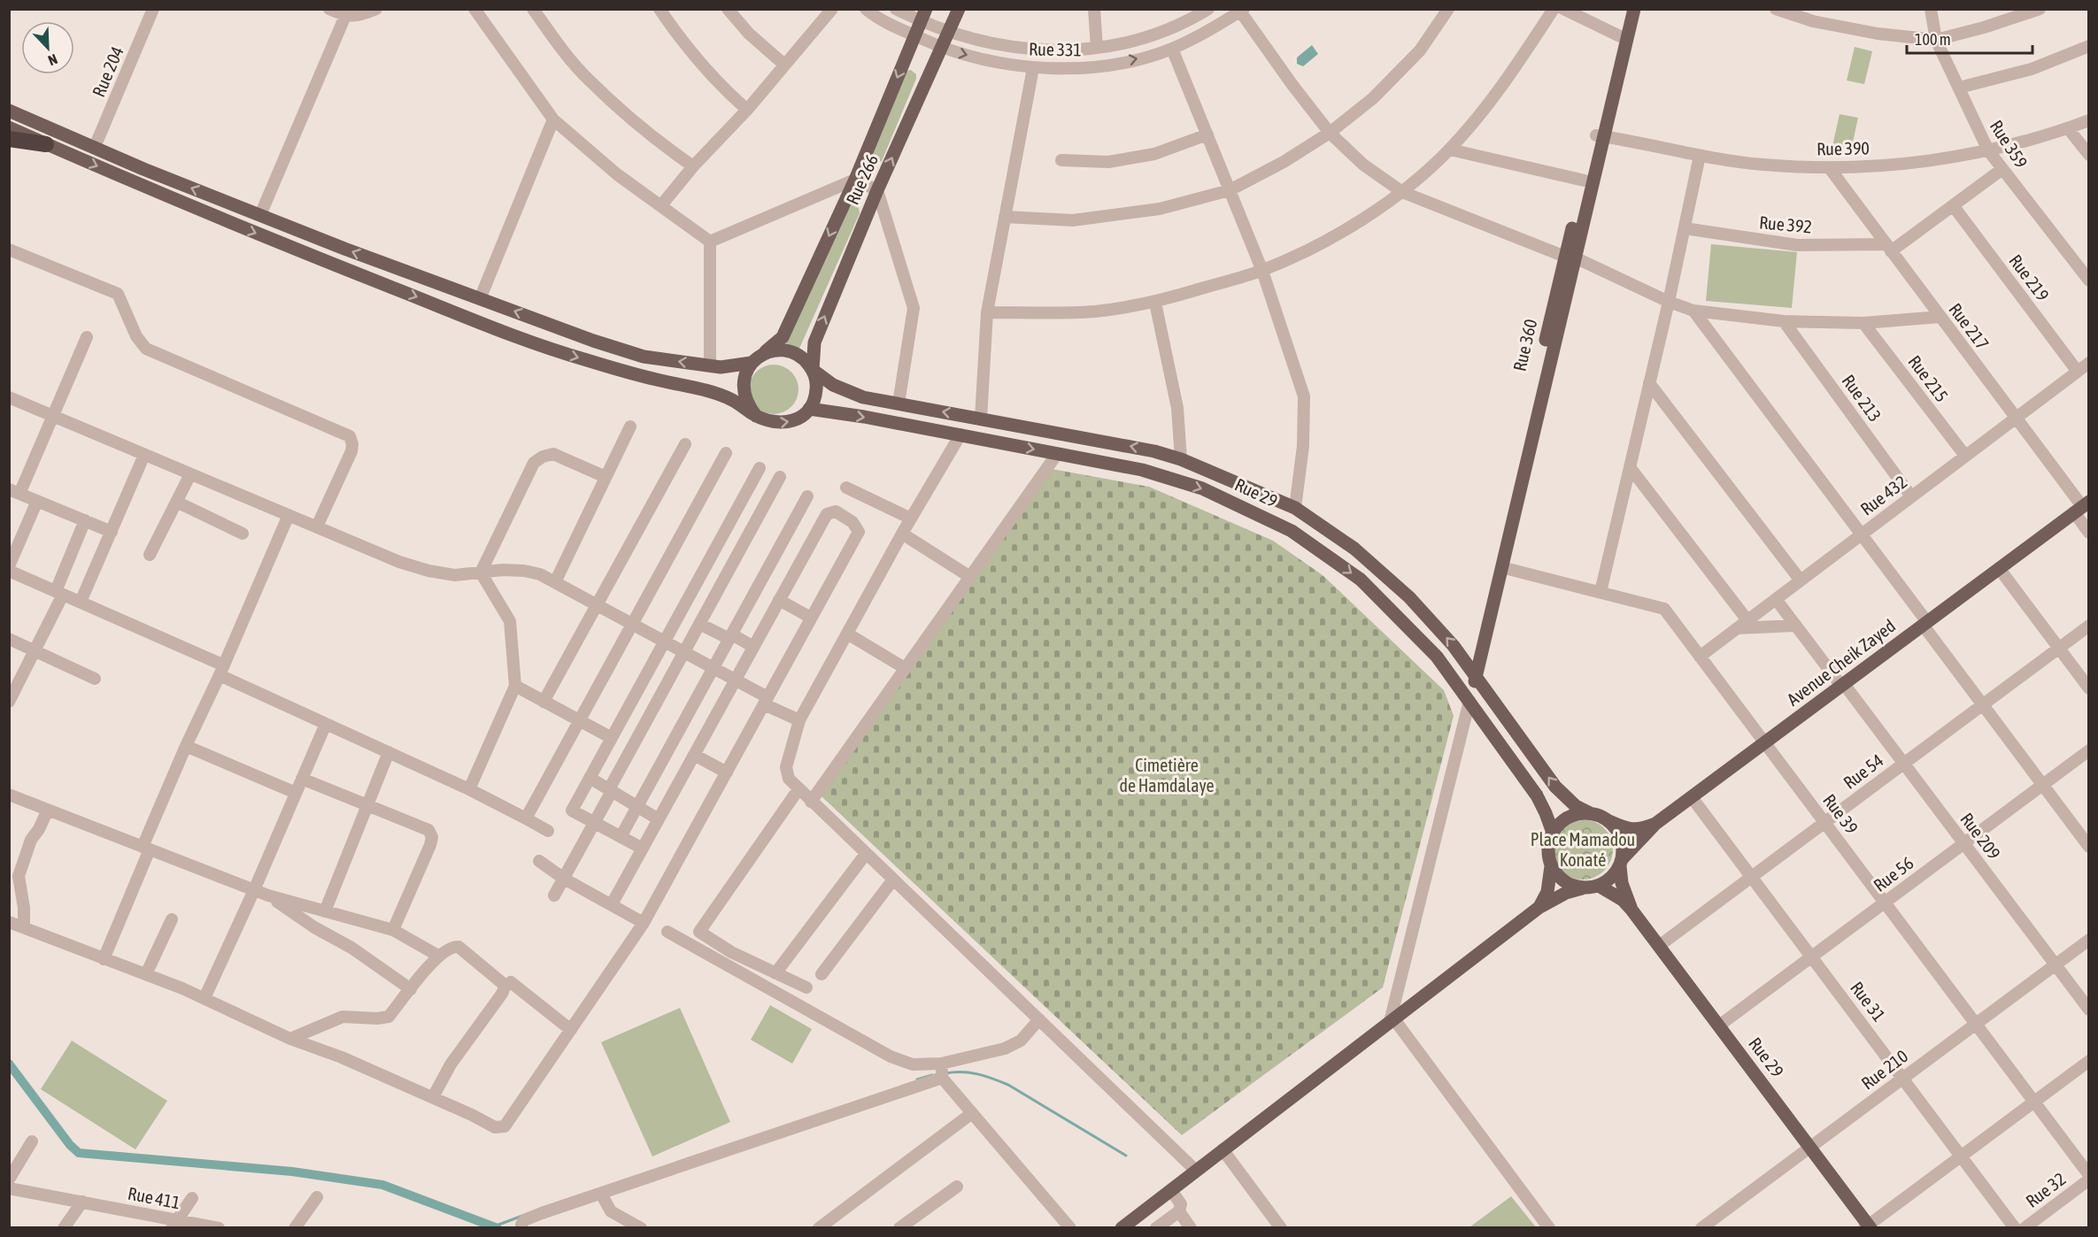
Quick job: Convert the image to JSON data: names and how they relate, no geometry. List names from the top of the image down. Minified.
{"streets":{"main road":["Rue 266","Rue 360","Rue 29","Avenue Cheik Zayed"],"street":["Rue 331","Rue 204","Rue 359","Rue 390","Rue 392","Rue 219","Rue 217","Rue 215","Rue 213","Rue 432","Rue 54","Rue 39","Rue 209","Rue 56","Rue 31","Rue 210","Rue 32","Rue 411"]},"crossings":[["Rue 331","Rue 266"],["Rue 359","Rue 390"],["Rue 390","Rue 217"],["Rue 390","Rue 360"],["Rue 266","Rue 29"],["Rue 392","Rue 217"],["Rue 219","Rue 432"],["Rue 217","Rue 432"],["Rue 217","Avenue Cheik Zayed"],["Rue 360","Rue 29"],["Rue 215","Rue 432"],["Rue 213","Rue 432"],["Rue 29","Avenue Cheik Zayed"],["Rue 29","Rue 54"],["Rue 29","Rue 56"],["Rue 29","Rue 210"],["Rue 432","Rue 39"],["Rue 432","Rue 209"],["Avenue Cheik Zayed","Rue 39"],["Avenue Cheik Zayed","Rue 209"],["Avenue Cheik Zayed","Rue 31"],["Rue 54","Rue 39"],["Rue 54","Rue 209"],["Rue 54","Rue 31"],["Rue 39","Rue 56"],["Rue 39","Rue 210"],["Rue 209","Rue 56"],["Rue 209","Rue 210"],["Rue 56","Rue 31"],["Rue 31","Rue 210"]],"parks":["Cimetière de Hamdalaye","Place Mamadou Konaté"],"scale_bar":"100 m","north":"bottom right"}
